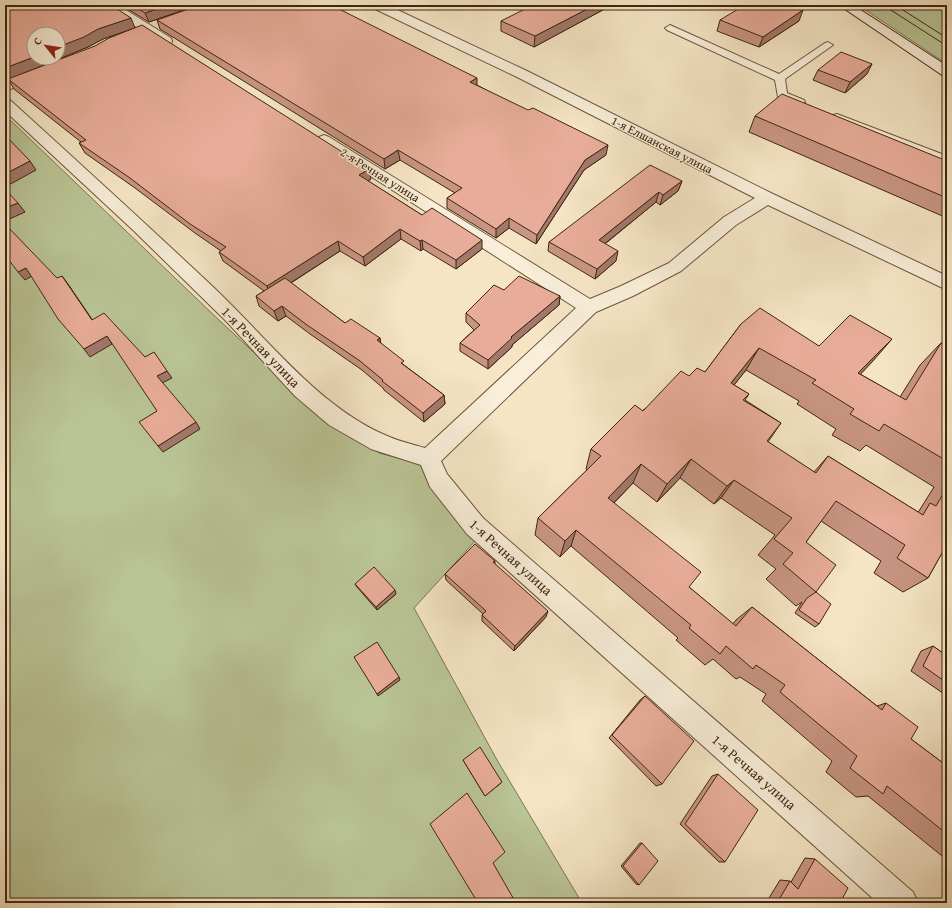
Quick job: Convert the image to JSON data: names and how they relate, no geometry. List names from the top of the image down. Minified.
{"streets":{"street":["1-я Елшанская улица","2-я Речная улица","1-я Речная улица"]},"north":"top left"}
